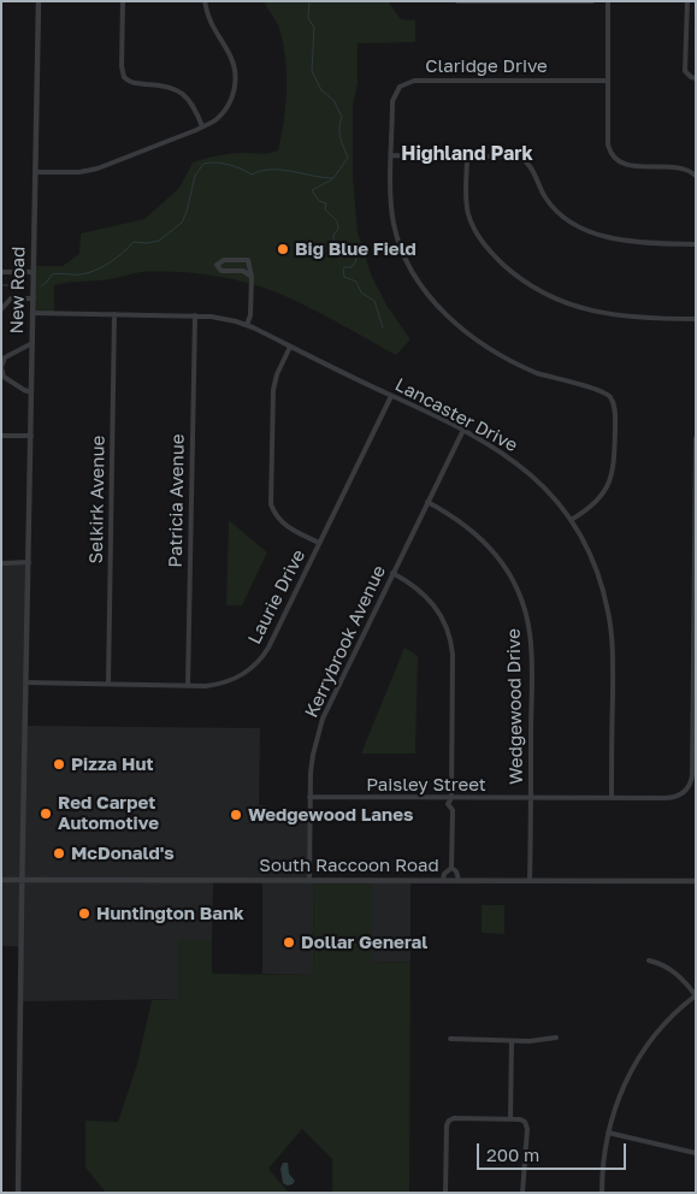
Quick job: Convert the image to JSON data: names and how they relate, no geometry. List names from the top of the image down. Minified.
{"streets":{"street":["Claridge Drive","New Road","Lancaster Drive","Selkirk Avenue","Patricia Avenue","Laurie Drive","Kerrybrook Avenue","Wedgewood Drive","Paisley Street","South Raccoon Road"]},"crossings":[["Claridge Drive","Lancaster Drive"],["New Road","Lancaster Drive"],["New Road","Laurie Drive"],["New Road","South Raccoon Road"],["Lancaster Drive","Selkirk Avenue"],["Lancaster Drive","Patricia Avenue"],["Lancaster Drive","Laurie Drive"],["Lancaster Drive","Kerrybrook Avenue"],["Lancaster Drive","Paisley Street"],["Selkirk Avenue","Laurie Drive"],["Patricia Avenue","Laurie Drive"],["Kerrybrook Avenue","Wedgewood Drive"],["Kerrybrook Avenue","Paisley Street"],["Kerrybrook Avenue","South Raccoon Road"],["Wedgewood Drive","Paisley Street"],["Wedgewood Drive","South Raccoon Road"]],"districts":["Highland Park"],"places":["Big Blue Field","Pizza Hut","Red Carpet Automotive","Wedgewood Lanes","McDonald's","Huntington Bank","Dollar General"],"scale_bar":"200 m"}
